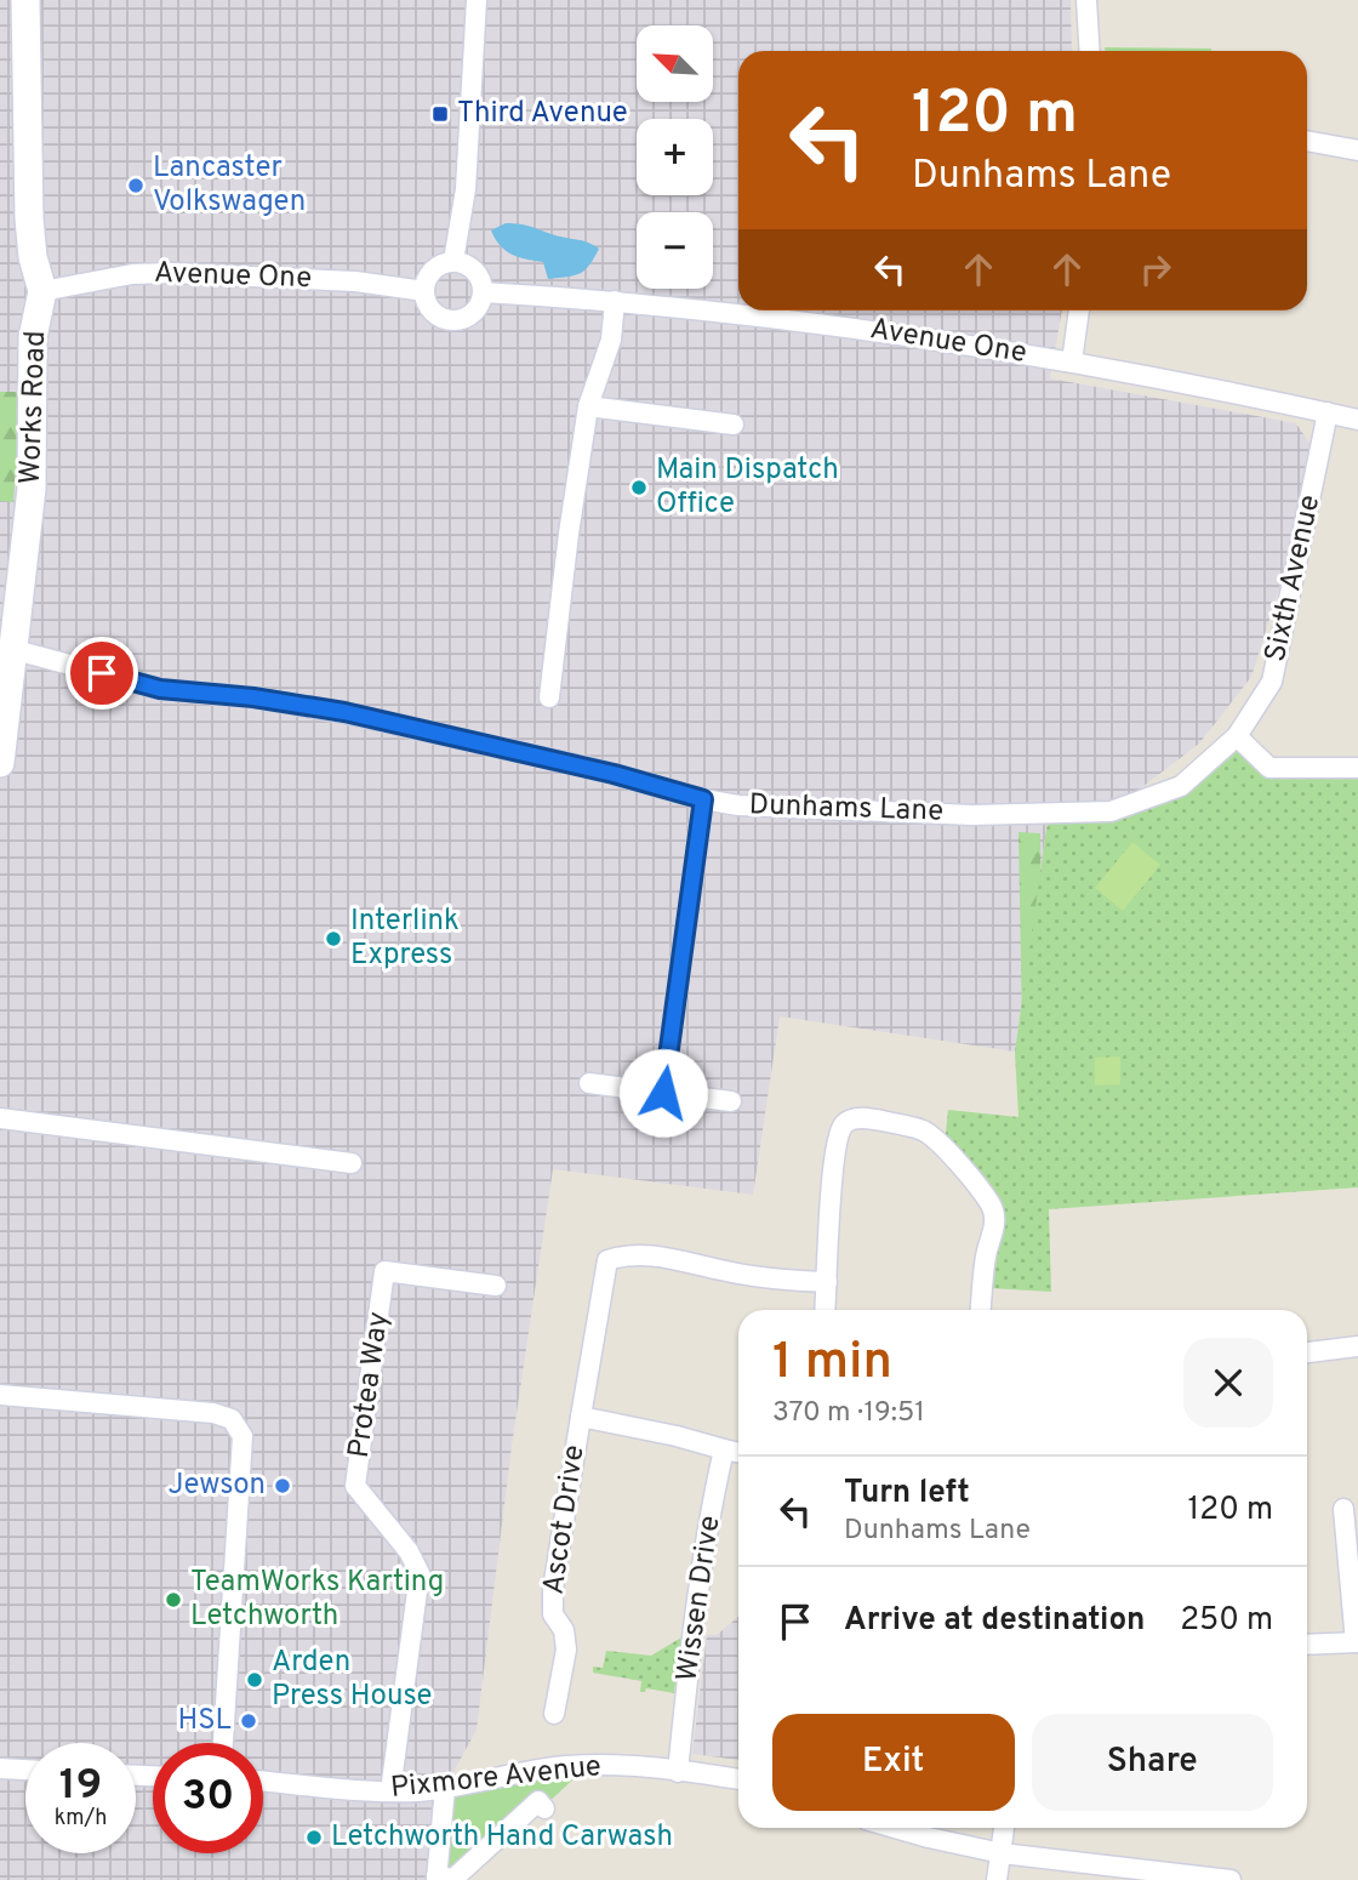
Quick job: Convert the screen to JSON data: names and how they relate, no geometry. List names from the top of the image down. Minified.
{"streets":{"street":["Avenue One","Works Road","Sixth Avenue","Dunhams Lane","Protea Way","Ascot Drive","Wissen Drive","Pixmore Avenue"]},"crossings":[["Avenue One","Works Road"],["Avenue One","Sixth Avenue"],["Works Road","Dunhams Lane"],["Sixth Avenue","Dunhams Lane"],["Protea Way","Pixmore Avenue"],["Ascot Drive","Wissen Drive"],["Wissen Drive","Pixmore Avenue"]],"places":{"transit":["Third Avenue"],"other":["Lancaster Volkswagen","Main Dispatch Office","Interlink Express","Jewson","TeamWorks Karting Letchworth","Arden Press House","HSL","Letchworth Hand Carwash"]},"north":"top left","page":{"map_buttons":["+","−"],"turn":["120 m","Dunhams Lane"],"heading":["1 min","370 m · 19:51"],"list":[{"name":"Turn left","note":"Dunhams Lane","value":"120 m"},{"name":"Arrive at destination","value":"250 m"}],"buttons":["Exit","Share"],"speed":"19 km/h","limit":"30"}}
